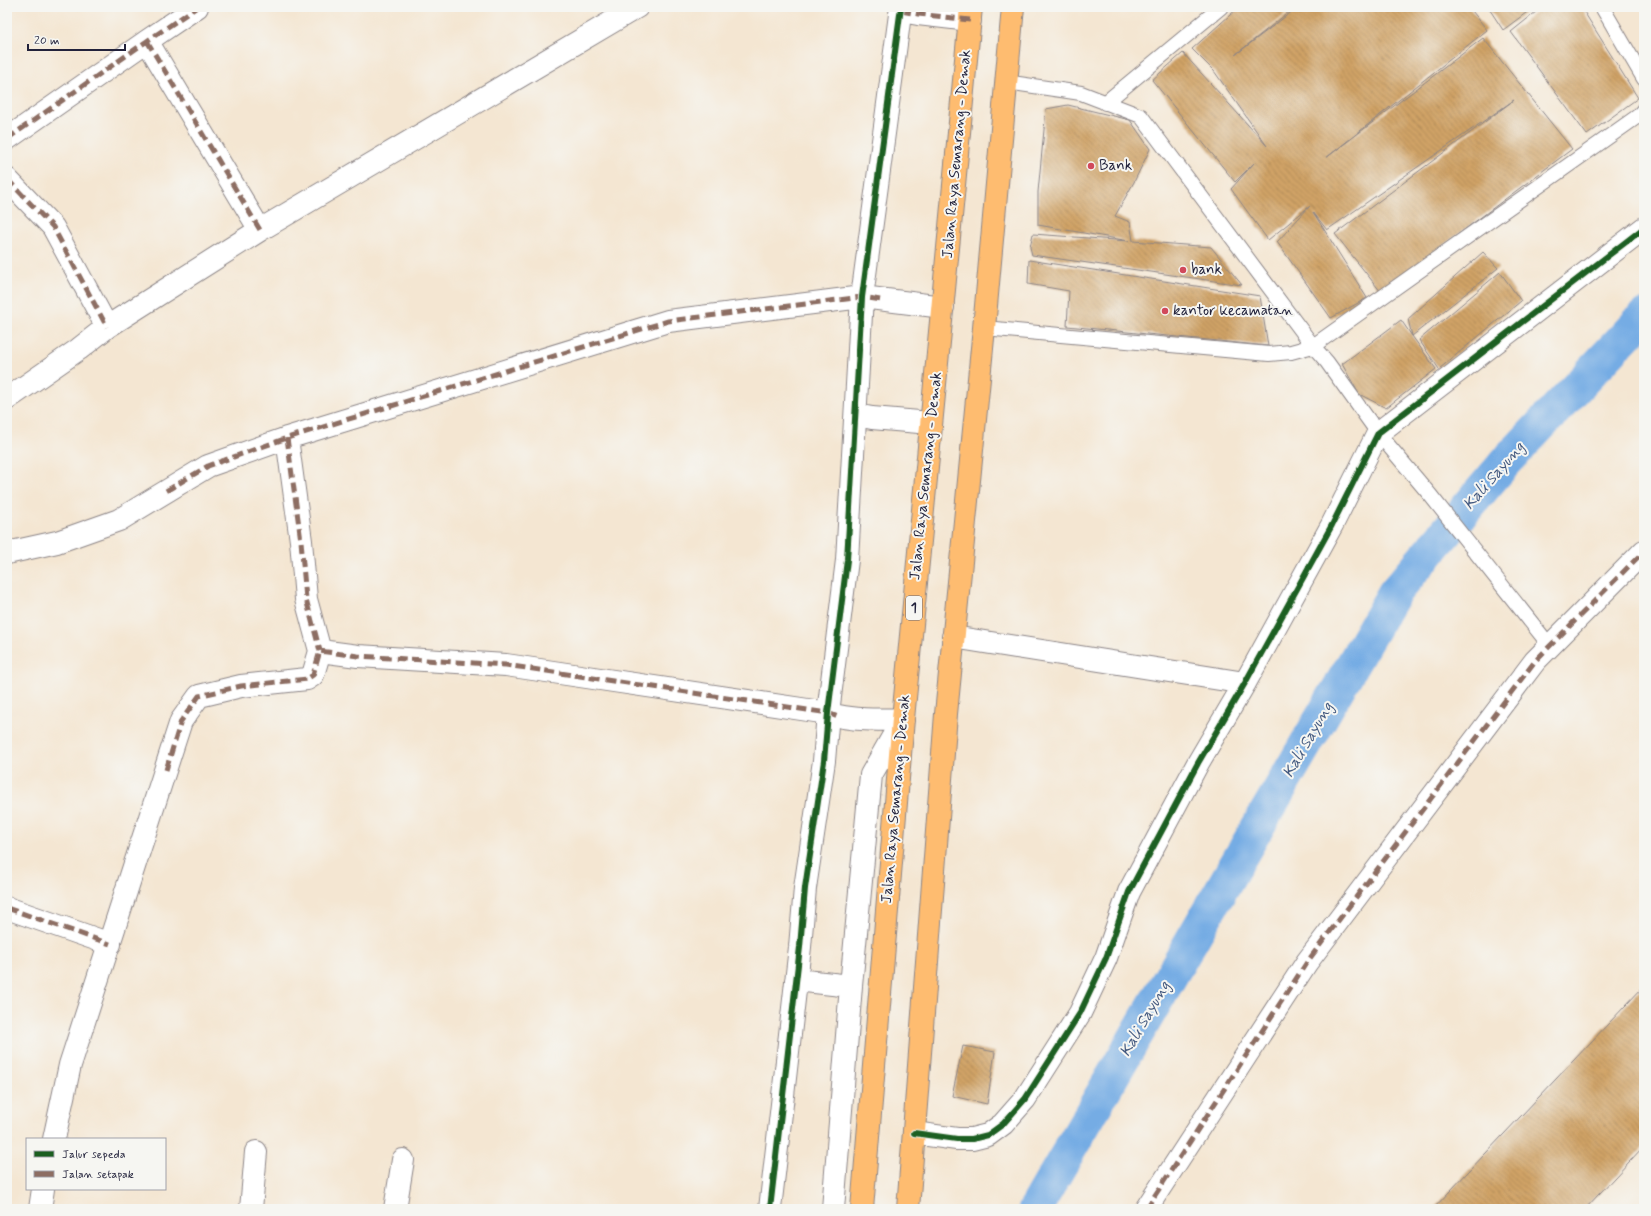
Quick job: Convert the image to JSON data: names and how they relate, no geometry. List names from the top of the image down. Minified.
{"streets":{"highway":["Jalan Raya Semarang - Demak","1"]},"water":["Kali Sayung"],"places":["Bank","bank","kantor kecamatan"],"legend":["Jalur sepeda","Jalan setapak"],"scale_bar":"20 m"}
